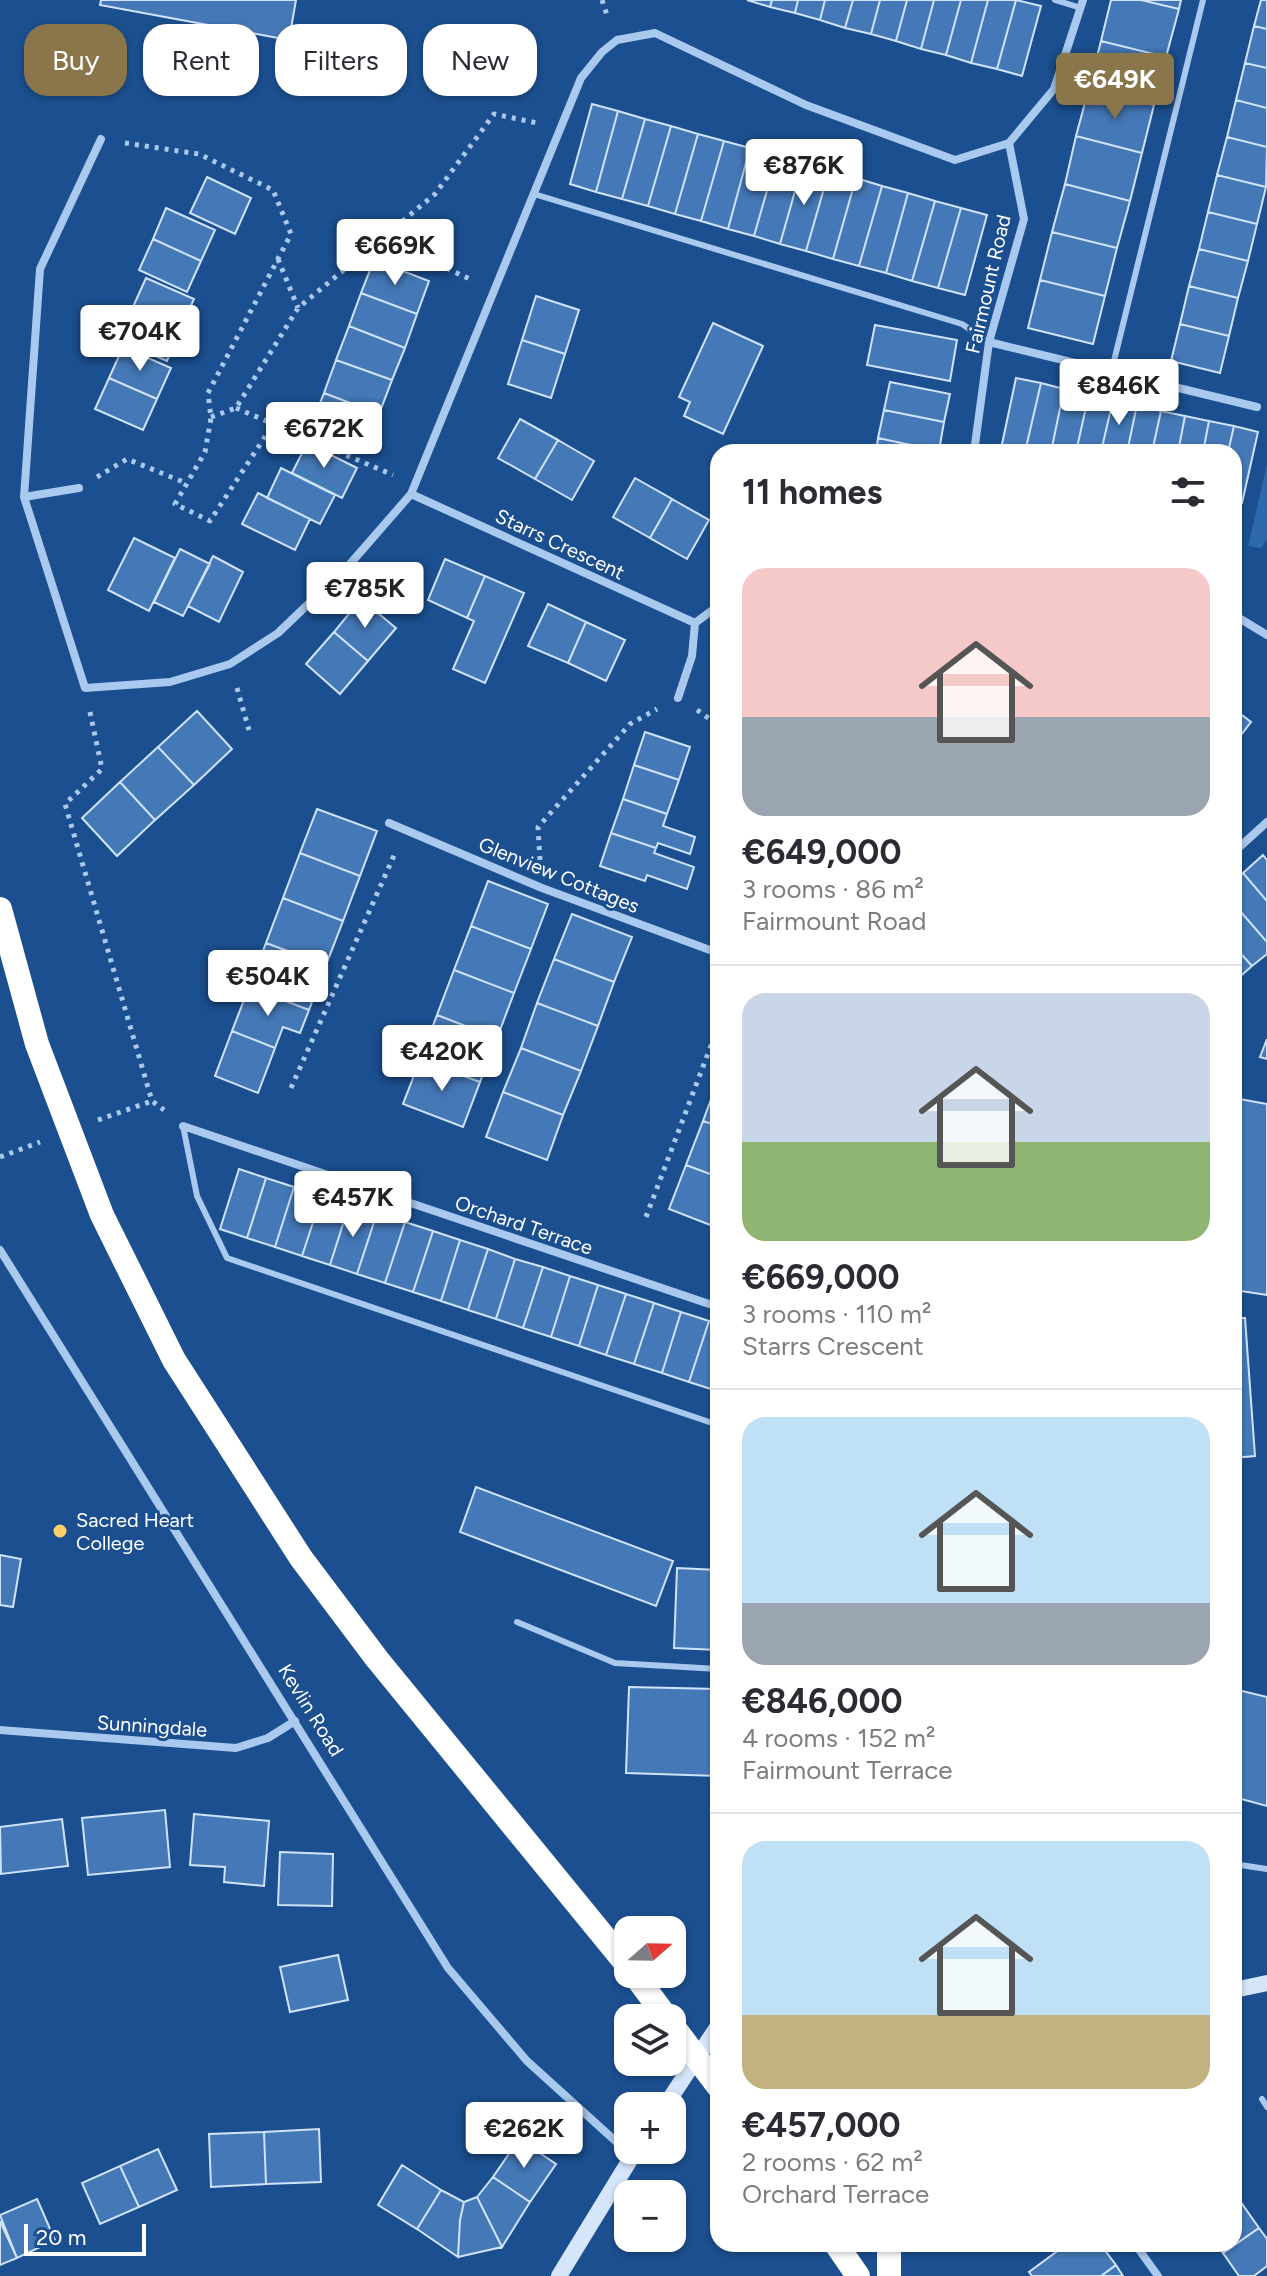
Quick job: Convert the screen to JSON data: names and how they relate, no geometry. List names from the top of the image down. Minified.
{"streets":{"street":["Fairmount Road","Starrs Crescent","Glenview Cottages","Orchard Terrace","Kevlin Road","Sunningdale"]},"crossings":[["Kevlin Road","Sunningdale"]],"places":["Sacred Heart College"],"scale_bar":"20 m","north":"right","page":{"chip":["Buy","Rent","Filters","New"],"price":["€649K","€876K","€669K","€704K","€846K","€672K","€785K","€504K","€420K","€457K","€262K"],"heading":"11 homes","list":[{"name":"€649,000","note":"3 rooms · 86 m² · Fairmount Road"},{"name":"€669,000","note":"3 rooms · 110 m² · Starrs Crescent"},{"name":"€846,000","note":"4 rooms · 152 m² · Fairmount Terrace"},{"name":"€457,000","note":"2 rooms · 62 m² · Orchard Terrace"}],"map_buttons":["+","−"],"scale":"20 m"}}
